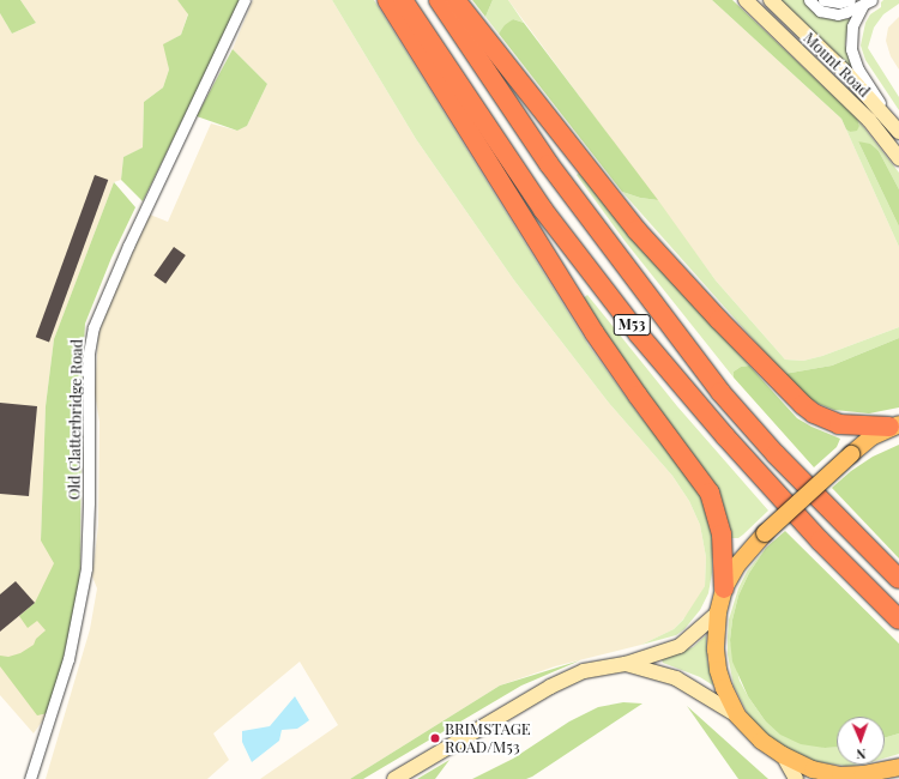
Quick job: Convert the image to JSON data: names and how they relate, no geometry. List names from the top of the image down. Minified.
{"streets":{"highway":["M53"],"main road":["Mount Road"],"street":["Old Clatterbridge Road"]},"places":["BRIMSTAGE ROAD/M53"],"north":"bottom"}
